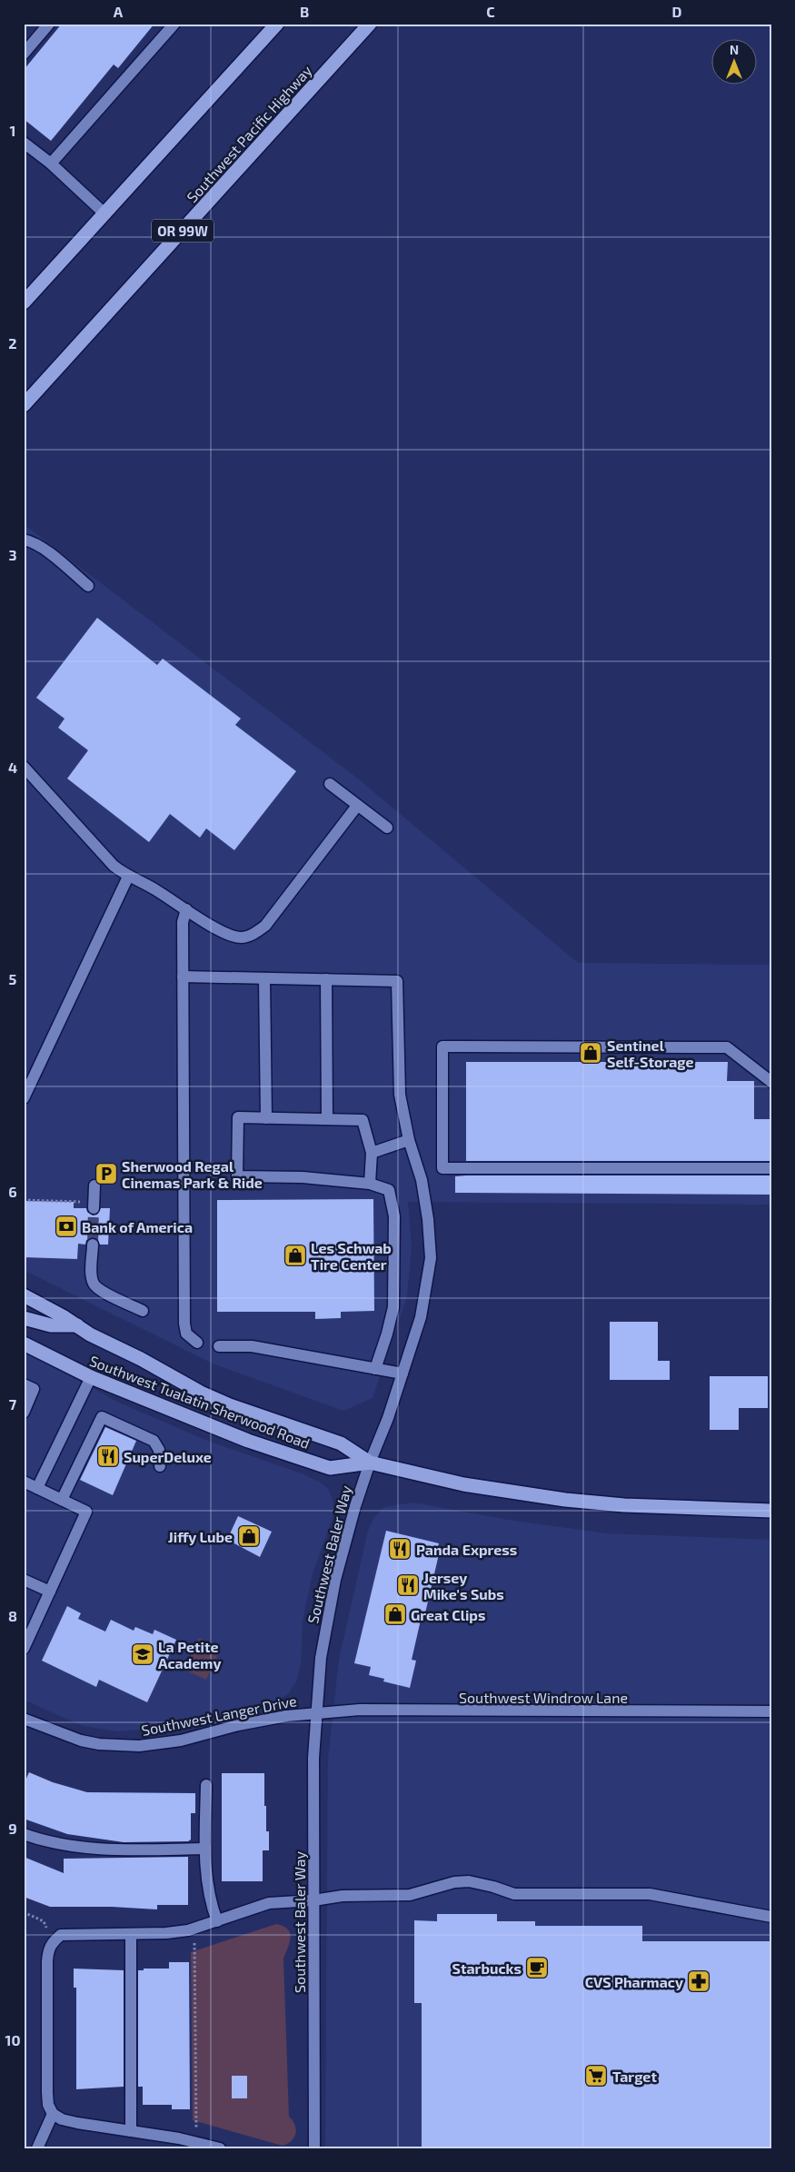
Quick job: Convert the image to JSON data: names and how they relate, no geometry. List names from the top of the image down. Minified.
{"streets":{"highway":["Southwest Pacific Highway","OR 99W","Southwest Tualatin Sherwood Road"],"street":["Southwest Baler Way","Southwest Windrow Lane","Southwest Langer Drive"]},"crossings":[["Southwest Tualatin Sherwood Road","Southwest Baler Way"],["Southwest Baler Way","Southwest Windrow Lane"],["Southwest Baler Way","Southwest Langer Drive"],["Southwest Windrow Lane","Southwest Langer Drive"]],"places":{"shop":["Sentinel Self-Storage","Les Schwab Tire Center","Jiffy Lube","Great Clips"],"parking":["Sherwood Regal Cinemas Park & Ride"],"bank":["Bank of America"],"restaurant":["SuperDeluxe","Panda Express","Jersey Mike's Subs"],"school or university":["La Petite Academy"],"cafe":["Starbucks"],"pharmacy":["CVS Pharmacy"],"supermarket":["Target"]},"north":"top","grid":{"columns":["A","B","C","D"],"rows":["1","2","3","4","5","6","7","8","9","10"]}}
